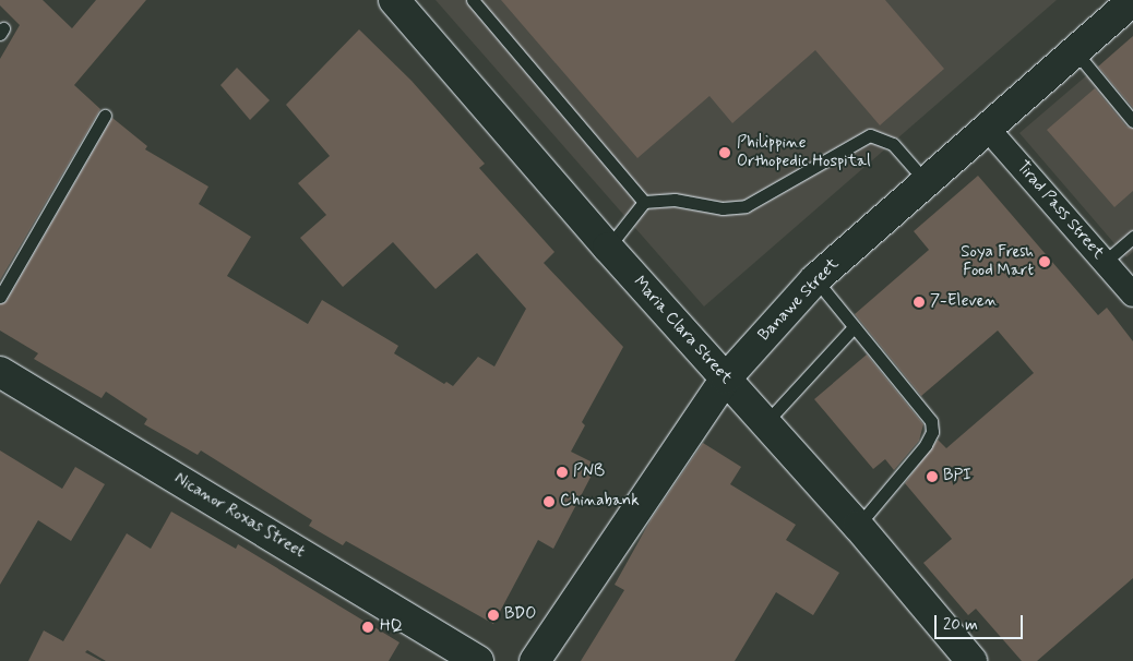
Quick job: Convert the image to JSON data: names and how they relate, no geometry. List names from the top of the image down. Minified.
{"streets":{"street":["Tirad Pass Street","Banawe Street","Maria Clara Street","Nicanor Roxas Street"]},"crossings":[["Tirad Pass Street","Banawe Street"],["Banawe Street","Maria Clara Street"]],"places":["Philippine Orthopedic Hospital","Soya Fresh Food Mart","7-Eleven","PNB","BPI","Chinabank","BDO","HQ"],"scale_bar":"20 m"}
